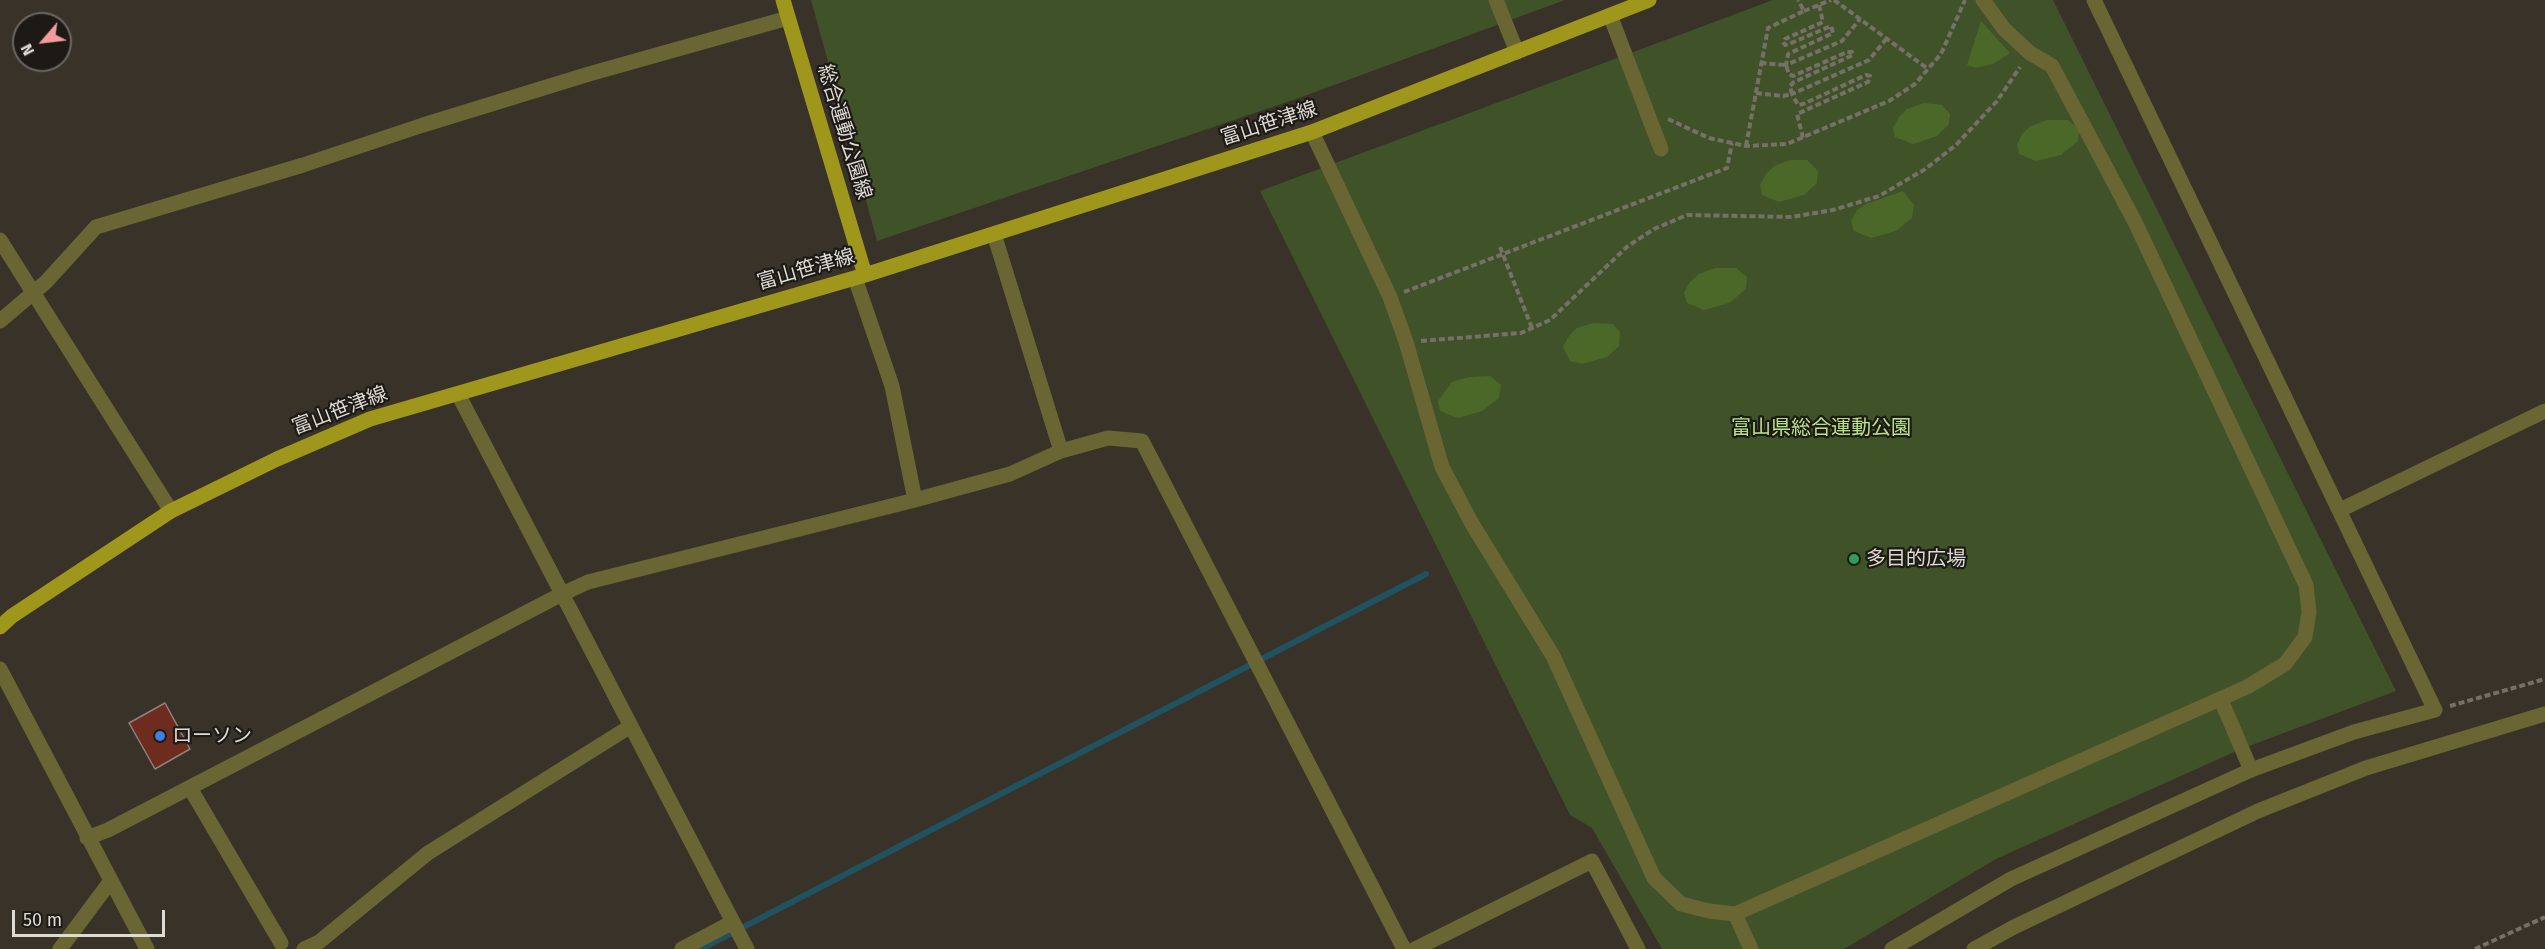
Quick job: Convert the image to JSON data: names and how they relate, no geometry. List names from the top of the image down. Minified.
{"streets":{"main road":["富山笹津線","総合運動公園線"]},"crossings":[["富山笹津線","総合運動公園線"]],"parks":["富山県総合運動公園"],"places":["多目的広場","ローソン"],"scale_bar":"50 m","north":"bottom left"}
